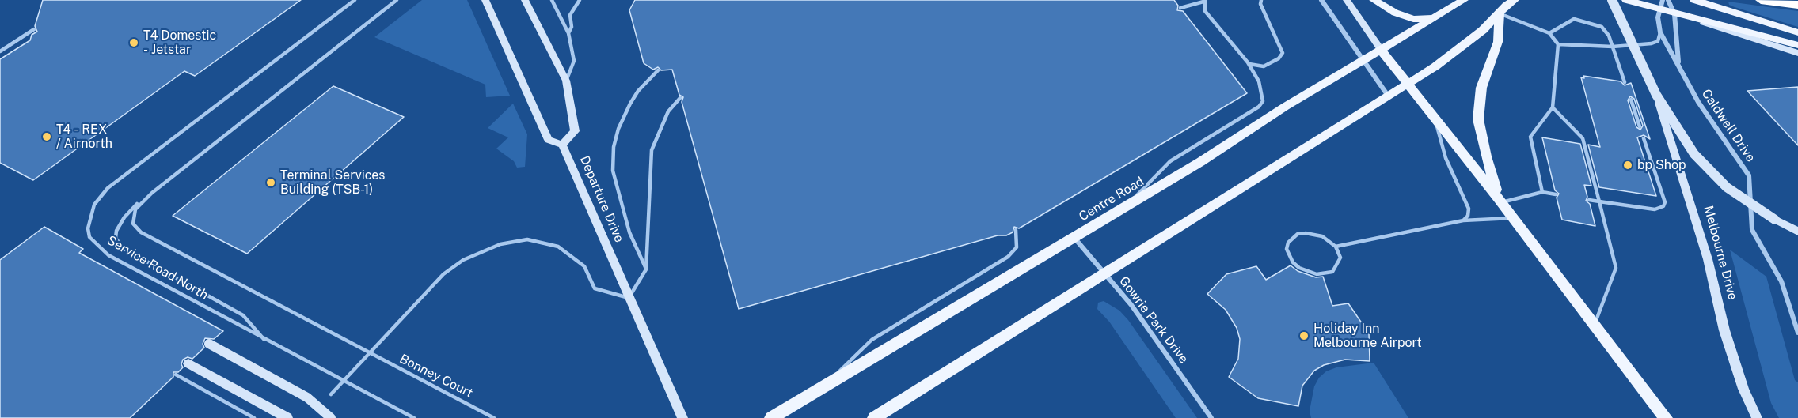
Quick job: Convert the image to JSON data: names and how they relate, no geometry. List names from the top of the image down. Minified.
{"streets":{"main road":["Centre Road"],"street":["Caldwell Drive","Departure Drive","Melbourne Drive","Gowrie Park Drive"],"lane":["Service Road North","Bonney Court"]},"crossings":[["Centre Road","Gowrie Park Drive"],["Service Road North","Bonney Court"]],"places":["T4 Domestic - Jetstar","T4 - REX / Airnorth","bp Shop","Terminal Services Building (TSB-1)","Holiday Inn Melbourne Airport"]}
